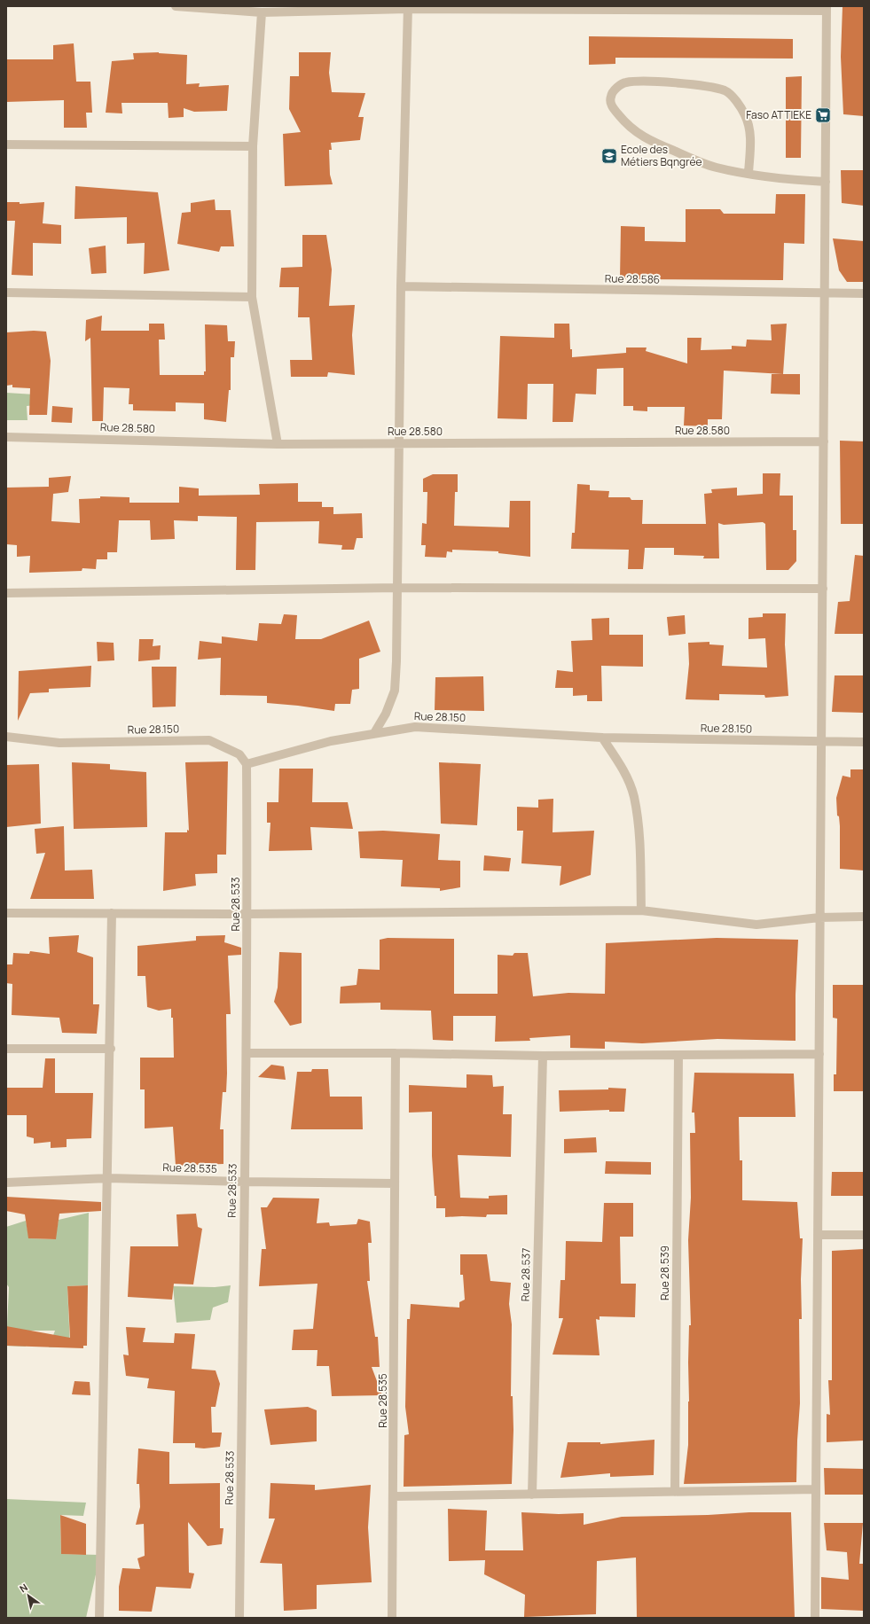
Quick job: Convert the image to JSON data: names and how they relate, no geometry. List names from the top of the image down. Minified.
{"streets":{"street":["Rue 28.586","Rue 28.580","Rue 28.150","Rue 28.533","Rue 28.535","Rue 28.539","Rue 28.537"]},"crossings":[["Rue 28.150","Rue 28.533"],["Rue 28.533","Rue 28.535"]],"places":{"supermarket":["Faso ATTIEKE"],"school or university":["Ecole des Métiers Bqngrée"]},"north":"top left"}
